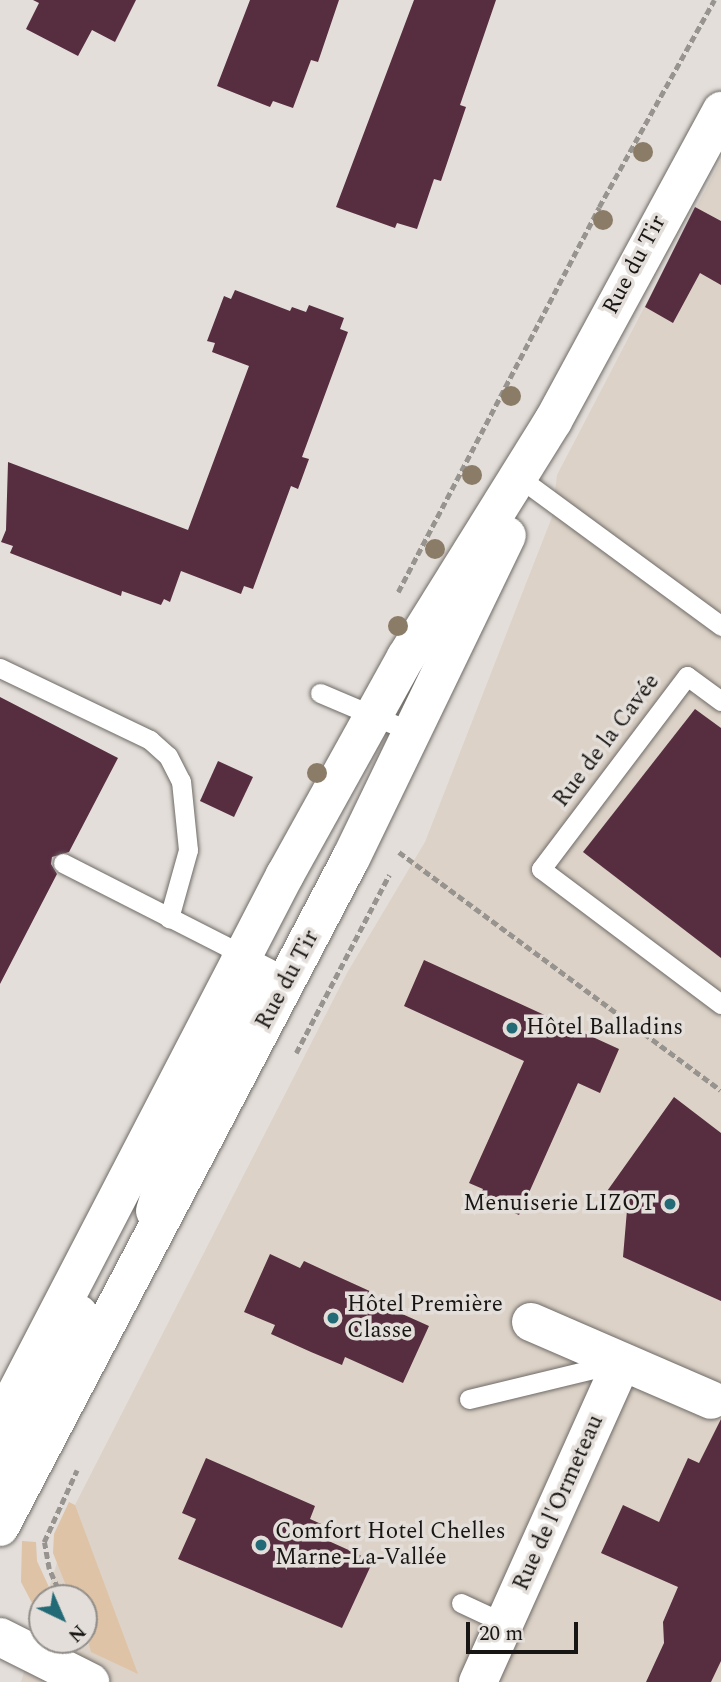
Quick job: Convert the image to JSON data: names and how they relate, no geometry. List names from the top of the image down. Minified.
{"streets":{"main road":["Rue du Tir","Rue de l'Ormeteau"],"lane":["Rue de la Cavée"]},"places":["Hôtel Balladins","Menuiserie LIZOT","Hôtel Première Classe","Comfort Hotel Chelles Marne-La-Vallée"],"scale_bar":"20 m","north":"bottom right"}
